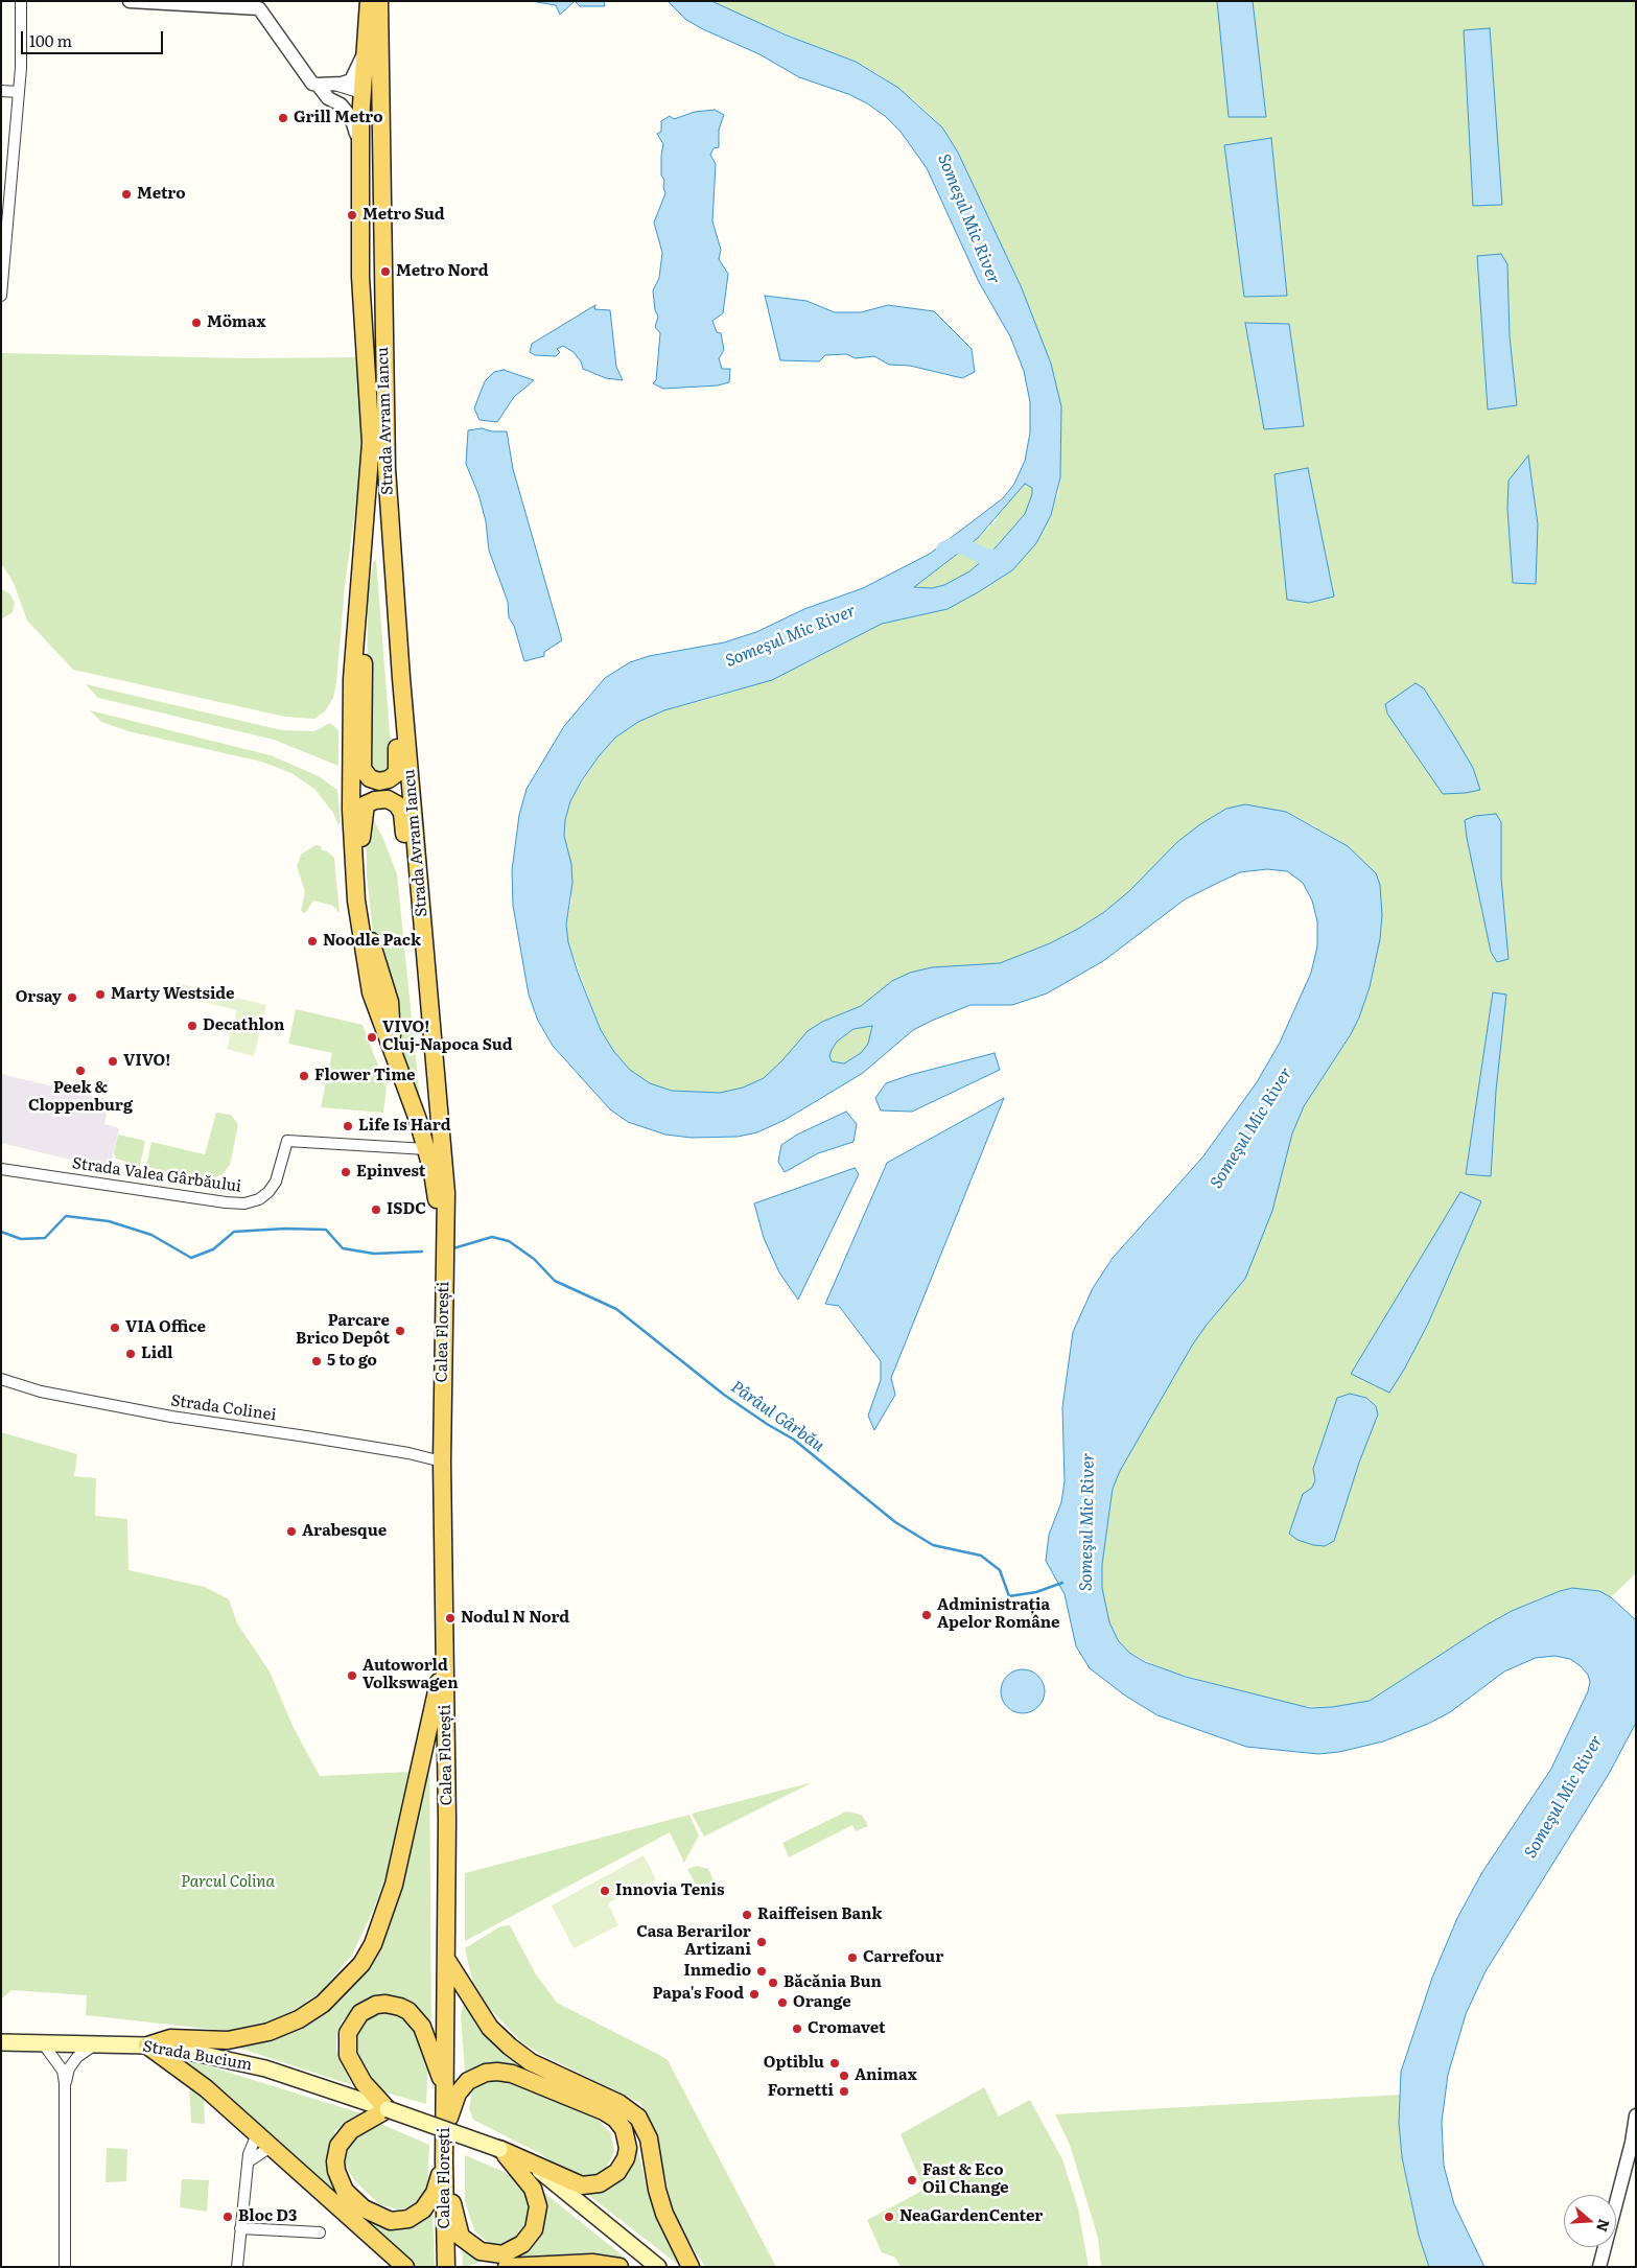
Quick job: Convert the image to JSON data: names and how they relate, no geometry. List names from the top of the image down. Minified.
{"streets":{"main road":["Strada Avram Iancu","Calea Florești","Strada Bucium"],"street":["Strada Valea Gârbăului","Strada Colinei"]},"crossings":[["Strada Avram Iancu","Strada Valea Gârbăului"],["Strada Avram Iancu","Calea Florești"],["Calea Florești","Strada Colinei"]],"water":["Someşul Mic River","Pârâul Gârbău"],"parks":["Parcul Colina"],"places":["Grill Metro","Metro","Metro Sud","Metro Nord","Mömax","Noodle Pack","Marty Westside","Orsay","Decathlon","VIVO! Cluj-Napoca Sud","VIVO!","Peek & Cloppenburg","Flower Time","Life Is Hard","Epinvest","ISDC","VIA Office","Parcare Brico Depôt","Lidl","5 to go","Arabesque","Administrația Apelor Române","Nodul N Nord","Autoworld Volkswagen","Innovia Tenis","Raiffeisen Bank","Casa Berarilor Artizani","Carrefour","Inmedio","Băcănia Bun","Papa's Food","Orange","Cromavet","Optiblu","Animax","Fornetti","Fast & Eco Oil Change","Bloc D3","NeaGardenCenter"],"scale_bar":"100 m","north":"right"}
